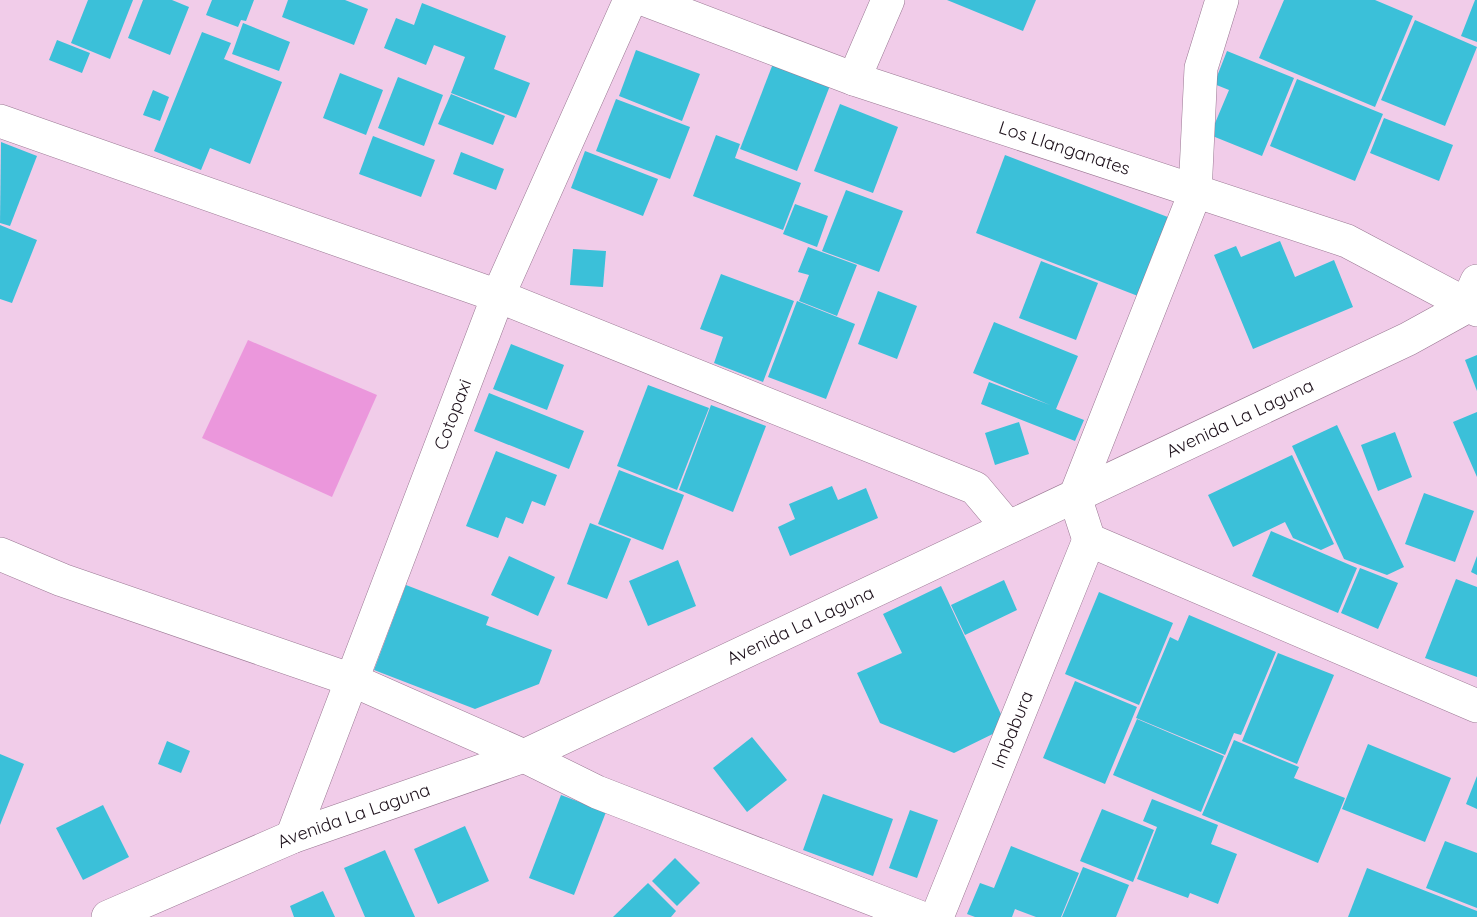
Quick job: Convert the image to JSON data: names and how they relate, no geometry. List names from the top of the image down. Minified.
{"streets":{"street":["Los Llanganates","Cotopaxi","Avenida La Laguna","Imbabura"]},"crossings":[["Los Llanganates","Avenida La Laguna"],["Cotopaxi","Avenida La Laguna"]]}
